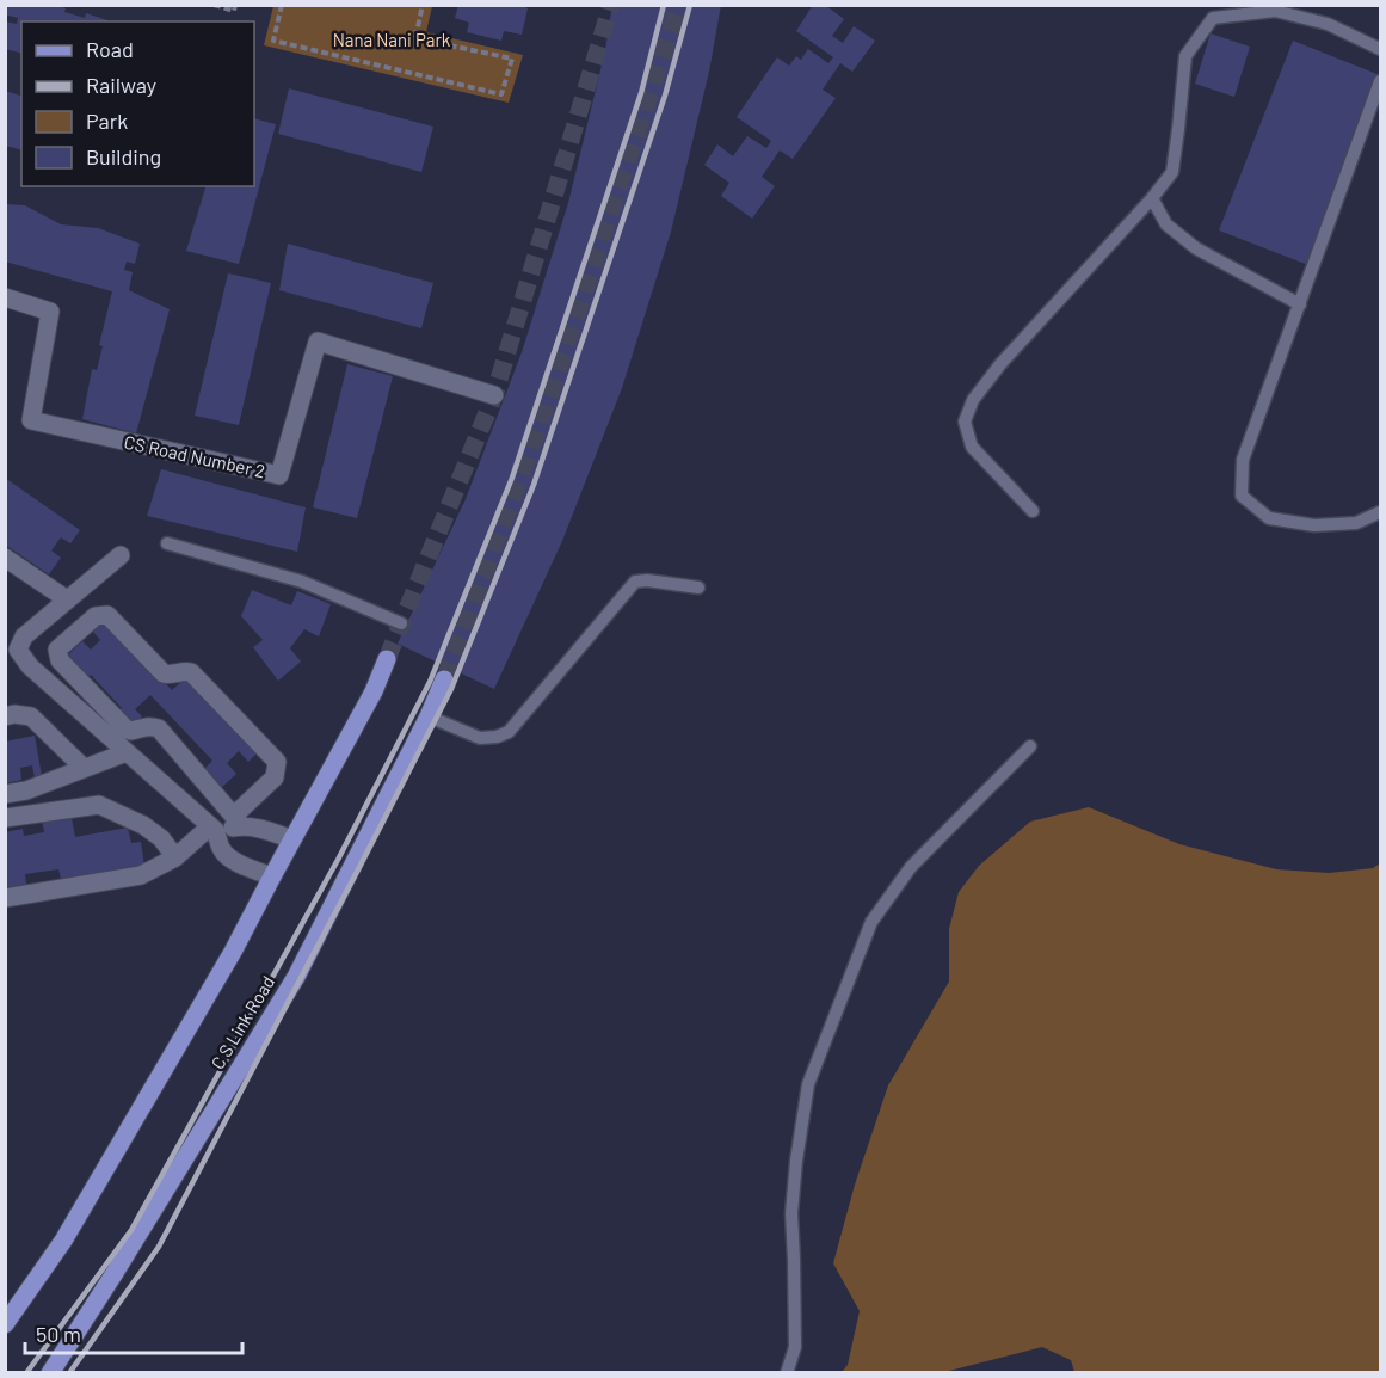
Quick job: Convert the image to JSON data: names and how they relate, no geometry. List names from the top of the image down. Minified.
{"streets":{"main road":["C S Link Road"],"street":["CS Road Number 2"]},"parks":["Nana Nani Park"],"legend":["Road","Railway","Park","Building"],"scale_bar":"50 m"}
